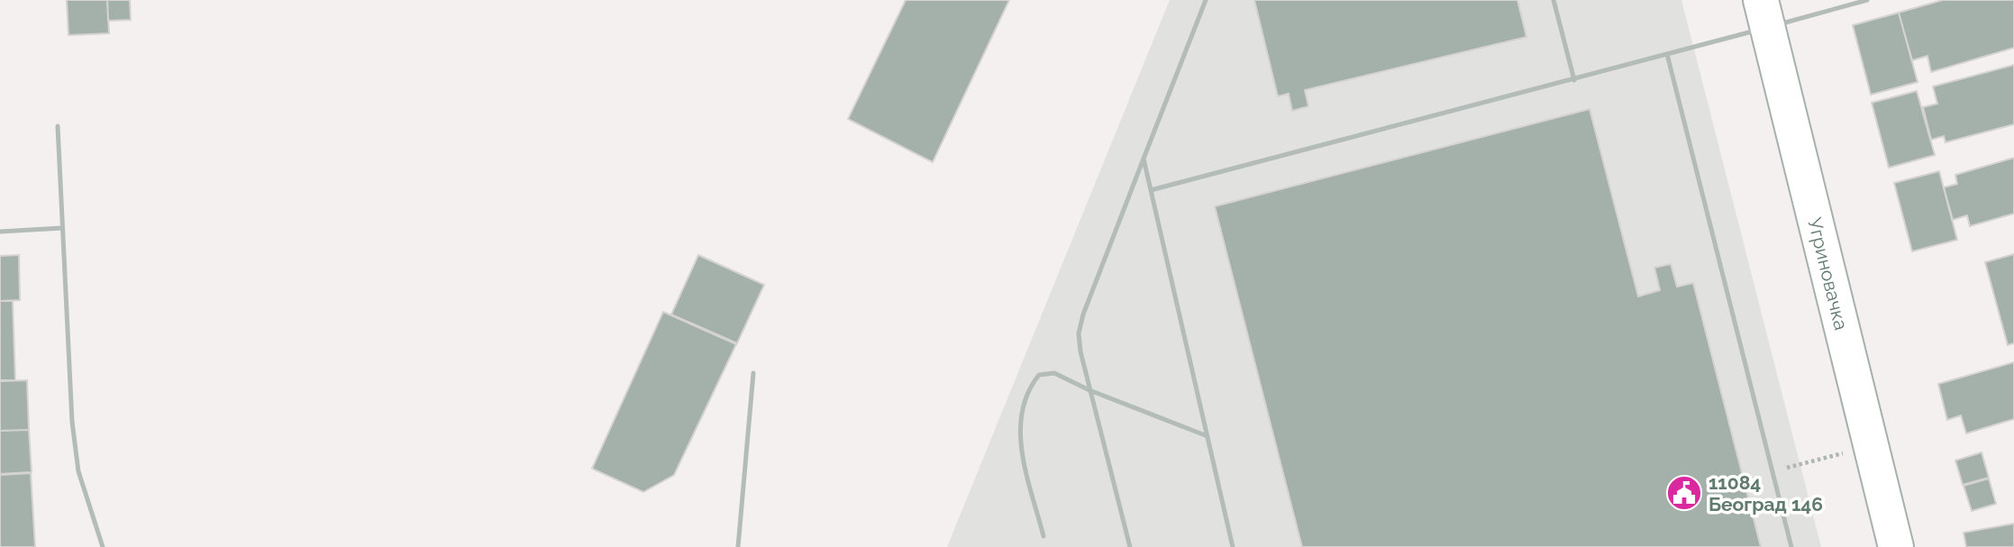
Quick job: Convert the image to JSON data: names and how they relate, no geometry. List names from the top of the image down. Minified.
{"streets":{"main road":["Угриновачка"]},"places":{"public building":["11084 Београд 146"]}}
